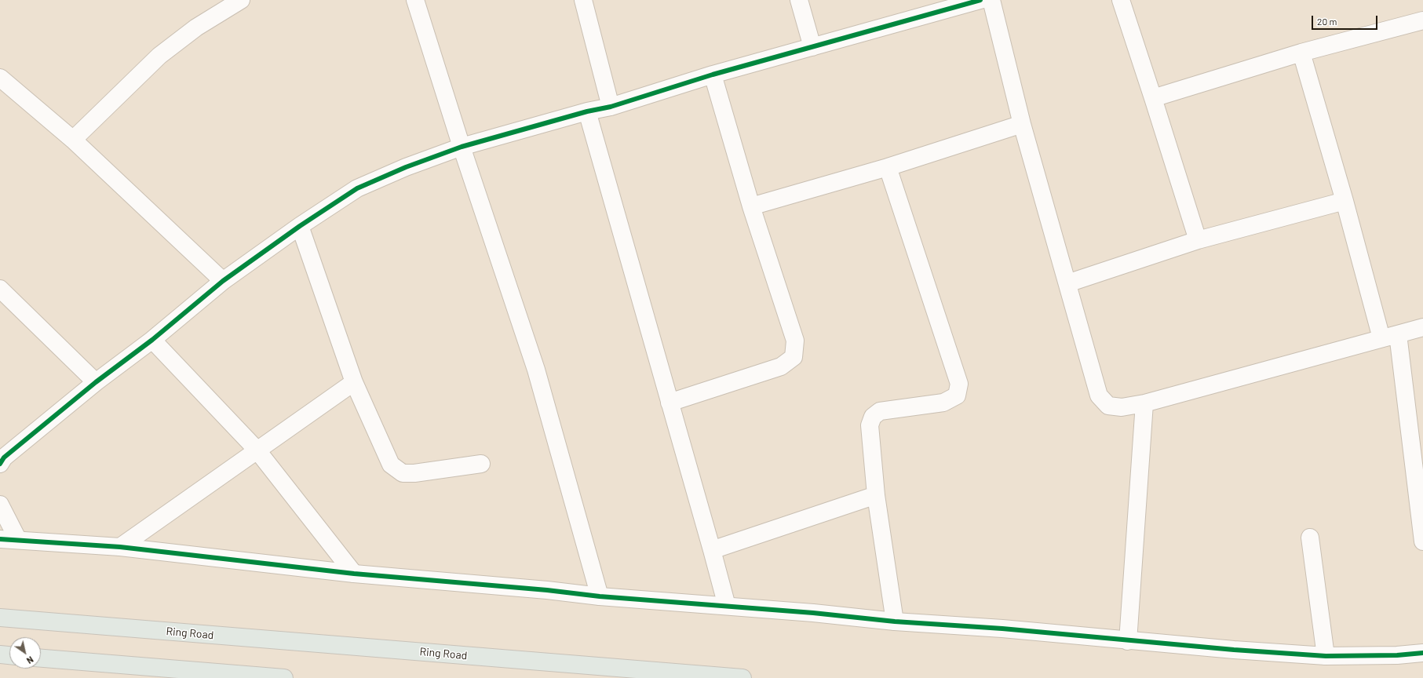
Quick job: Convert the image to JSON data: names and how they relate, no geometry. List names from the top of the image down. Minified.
{"streets":{"highway":["Ring Road"]},"scale_bar":"20 m","north":"bottom right"}
